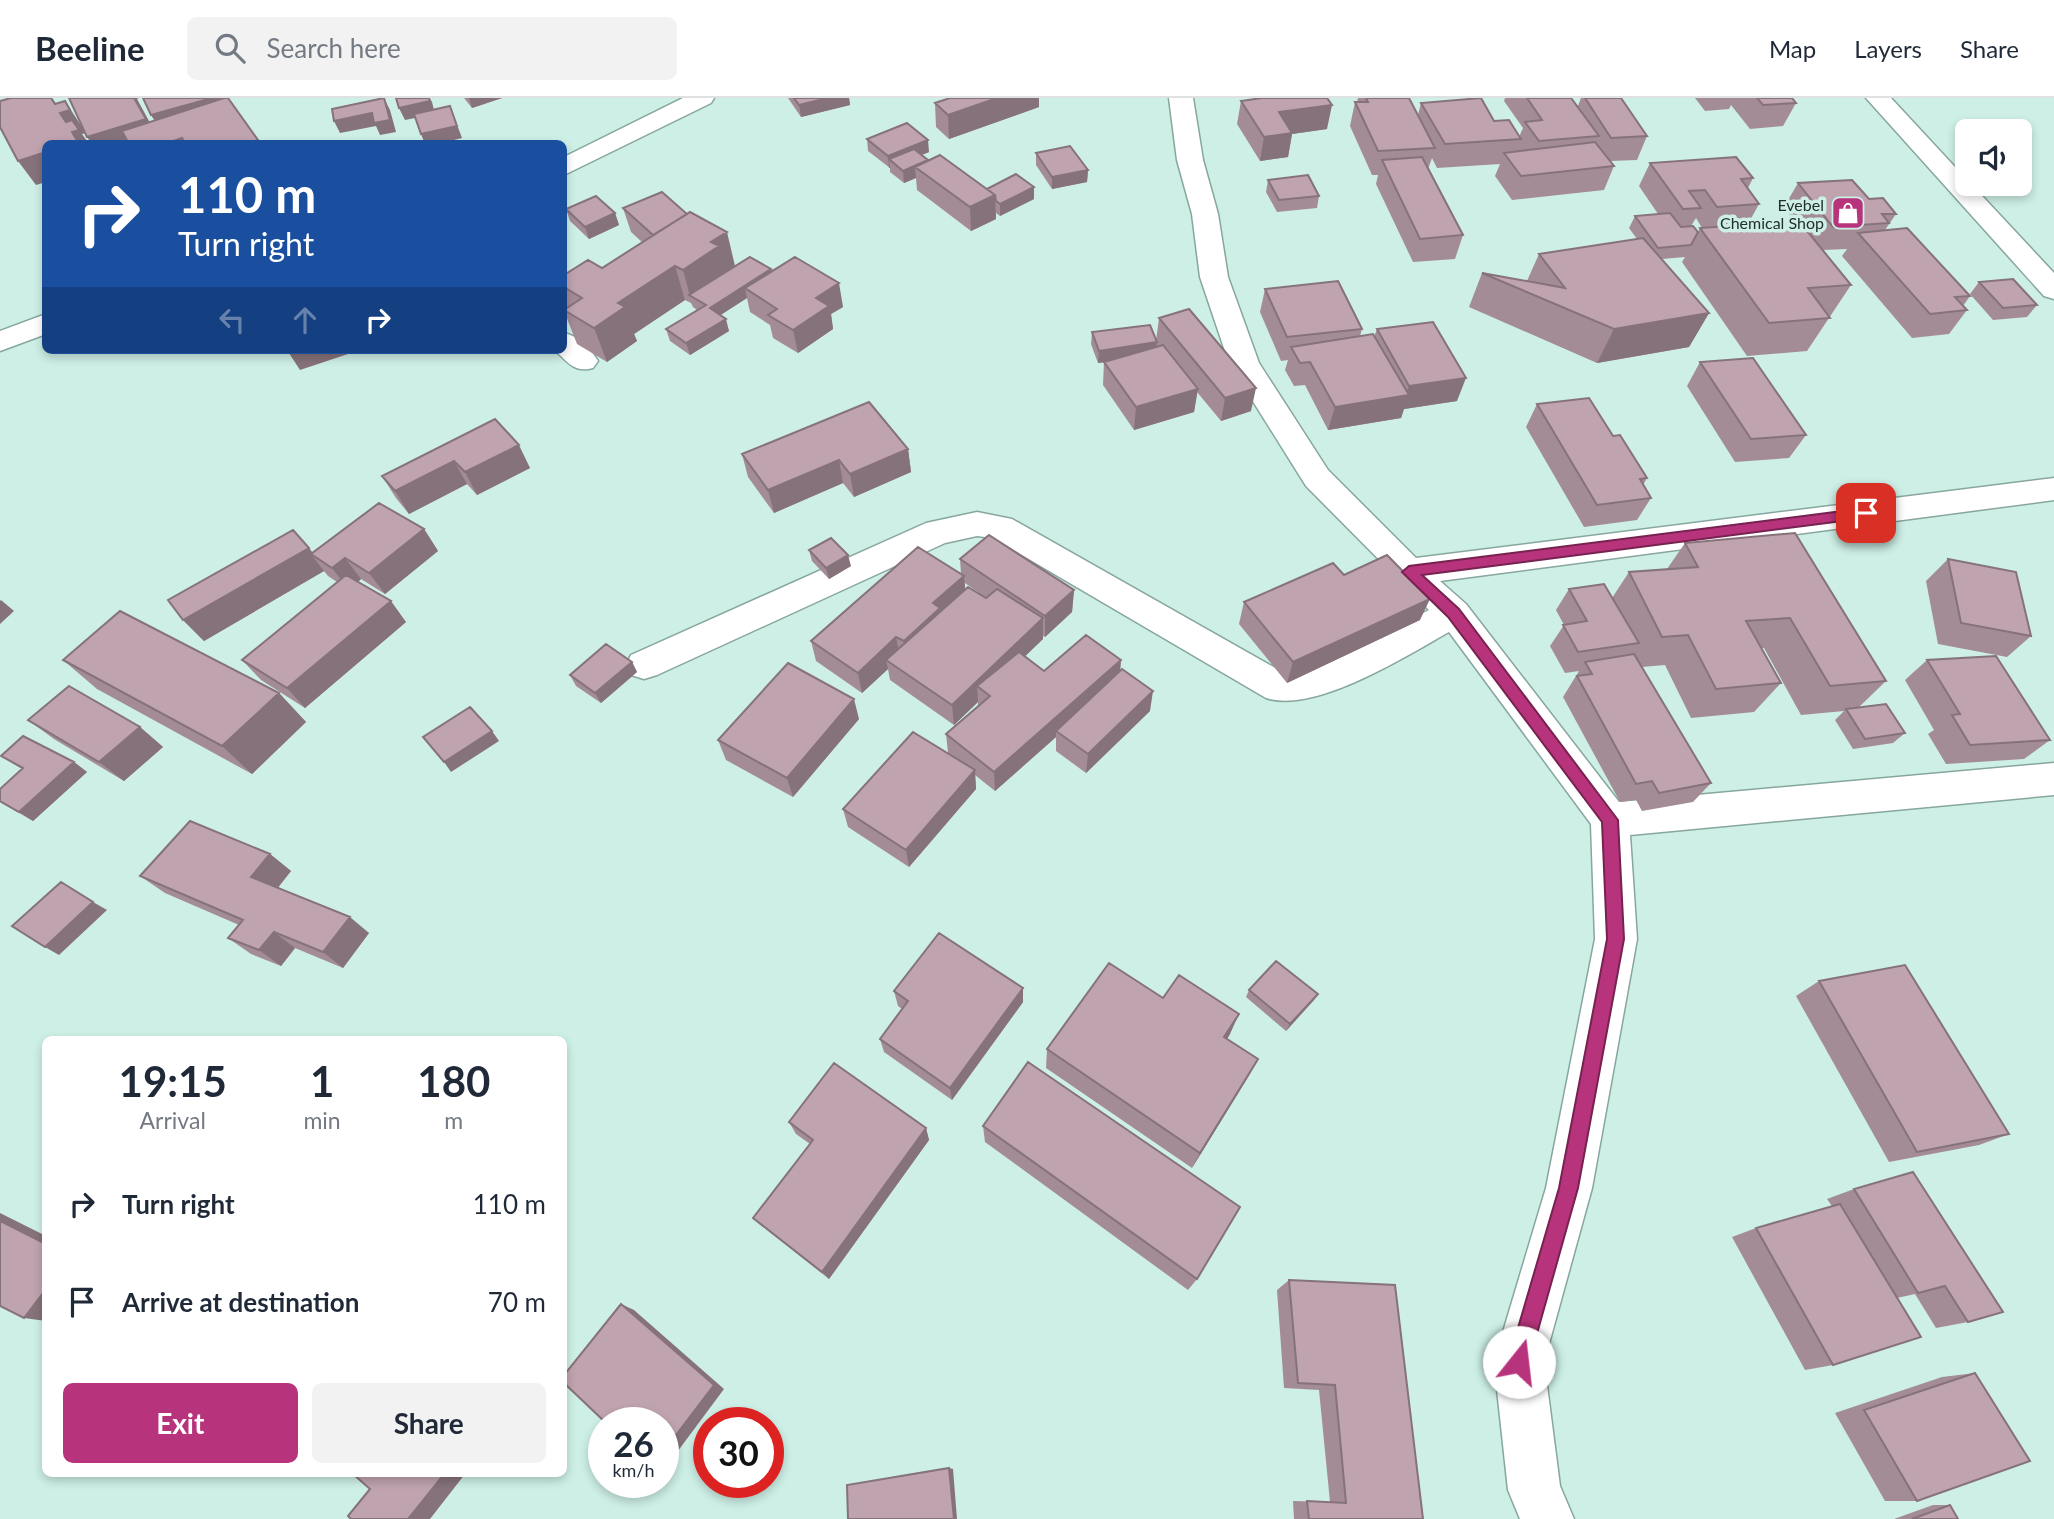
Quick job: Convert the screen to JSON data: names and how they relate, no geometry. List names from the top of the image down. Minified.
{"places":{"shop":["Evebel Chemical Shop"]},"page":{"header":"Beeline","search":"Search here","nav":["Map","Layers","Share"],"turn":["110 m","Turn right"],"eta":["19:15","Arrival","1","min","180","m"],"list":[{"name":"Turn right","value":"110 m"},{"name":"Arrive at destination","value":"70 m"}],"buttons":["Exit","Share"],"speed":"26 km/h","limit":"30"}}
